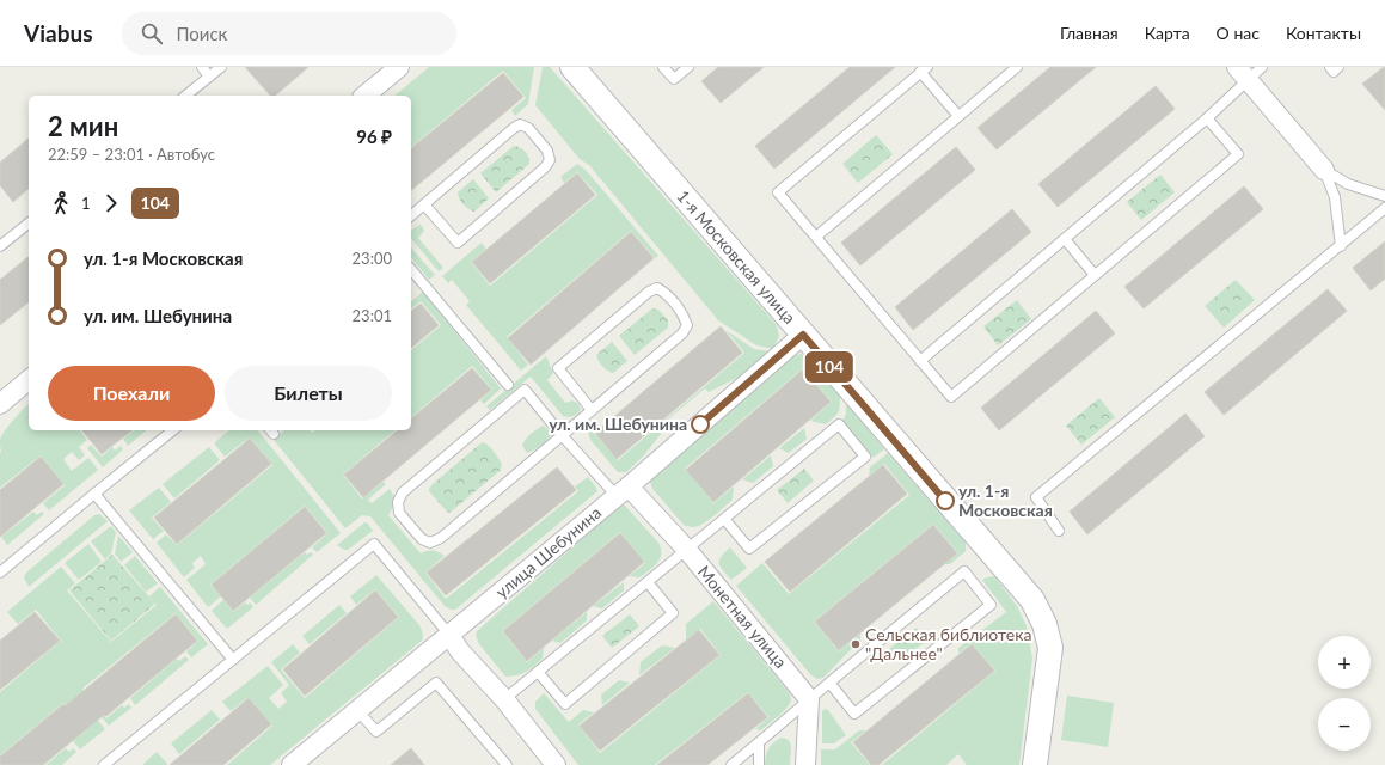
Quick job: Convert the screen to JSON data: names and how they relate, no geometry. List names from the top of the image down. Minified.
{"streets":{"street":["1-я Московская улица","улица Шебунина","Монетная улица"]},"crossings":[["1-я Московская улица","улица Шебунина"],["улица Шебунина","Монетная улица"]],"places":["ул. им. Шебунина","ул. 1-я Московская","Сельская библиотека \"Дальнее\""],"lines":["bus line 104"],"page":{"header":"Viabus","search":"Поиск","nav":["Главная","Карта","О нас","Контакты"],"on_map":"104","heading":["2 мин","22:59 – 23:01 · Автобус","96 ₽"],"legs":["1","104"],"list":[{"name":"ул. 1-я Московская","value":"23:00"},{"name":"ул. им. Шебунина","value":"23:01"}],"buttons":["Поехали","Билеты"],"map_buttons":["+","−"]}}
